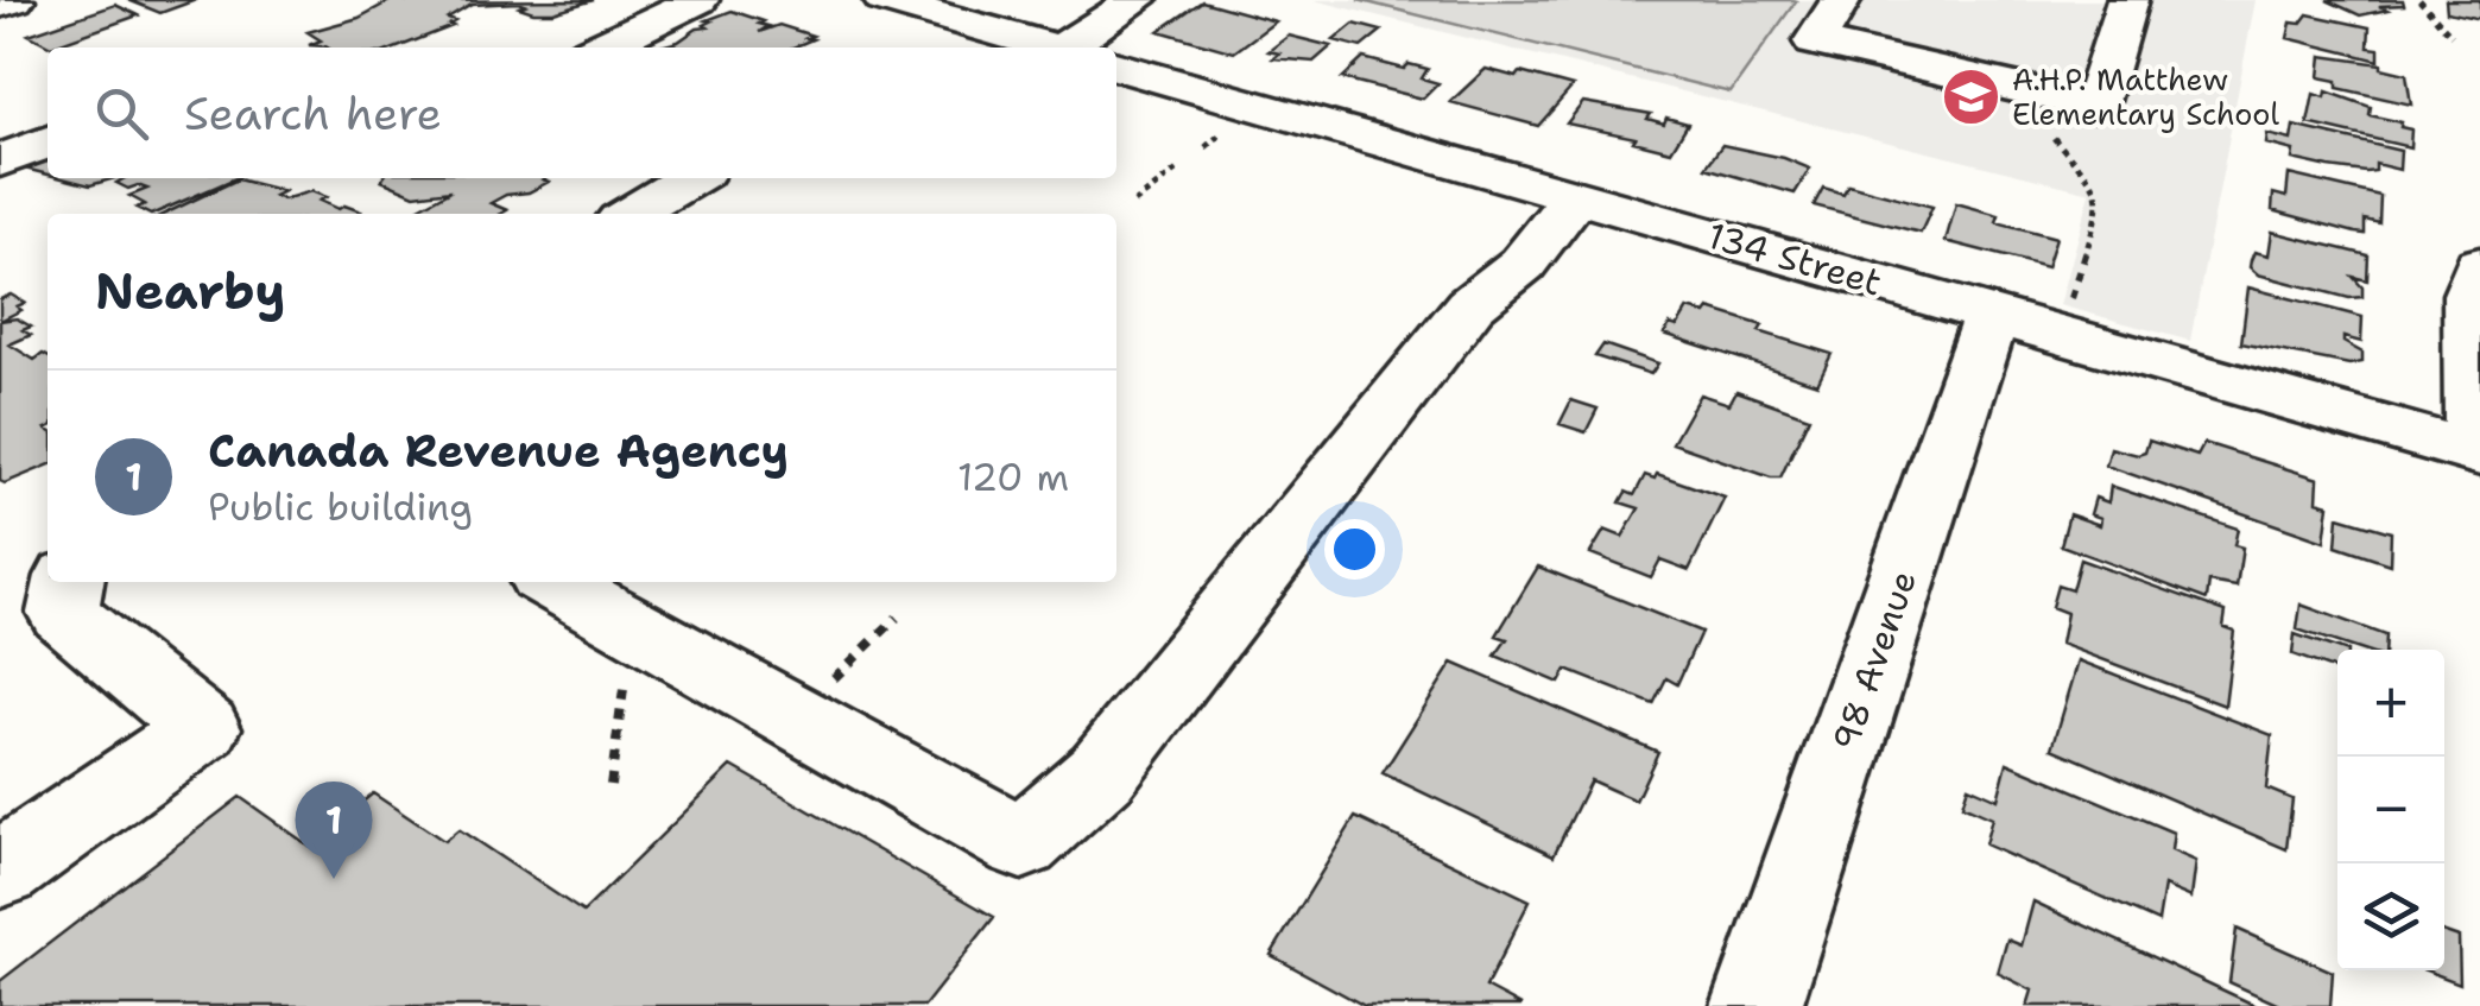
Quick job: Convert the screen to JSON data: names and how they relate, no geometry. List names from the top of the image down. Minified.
{"streets":{"street":["134 Street","98 Avenue"]},"crossings":[["134 Street","98 Avenue"]],"places":{"school or university":["A.H.P. Matthew Elementary School"]},"page":{"search":"Search here","heading":"Nearby","list":[{"mark":"1","name":"Canada Revenue Agency","note":"Public building","value":"120 m"}],"map_buttons":["+","−"],"pins":"1"}}
